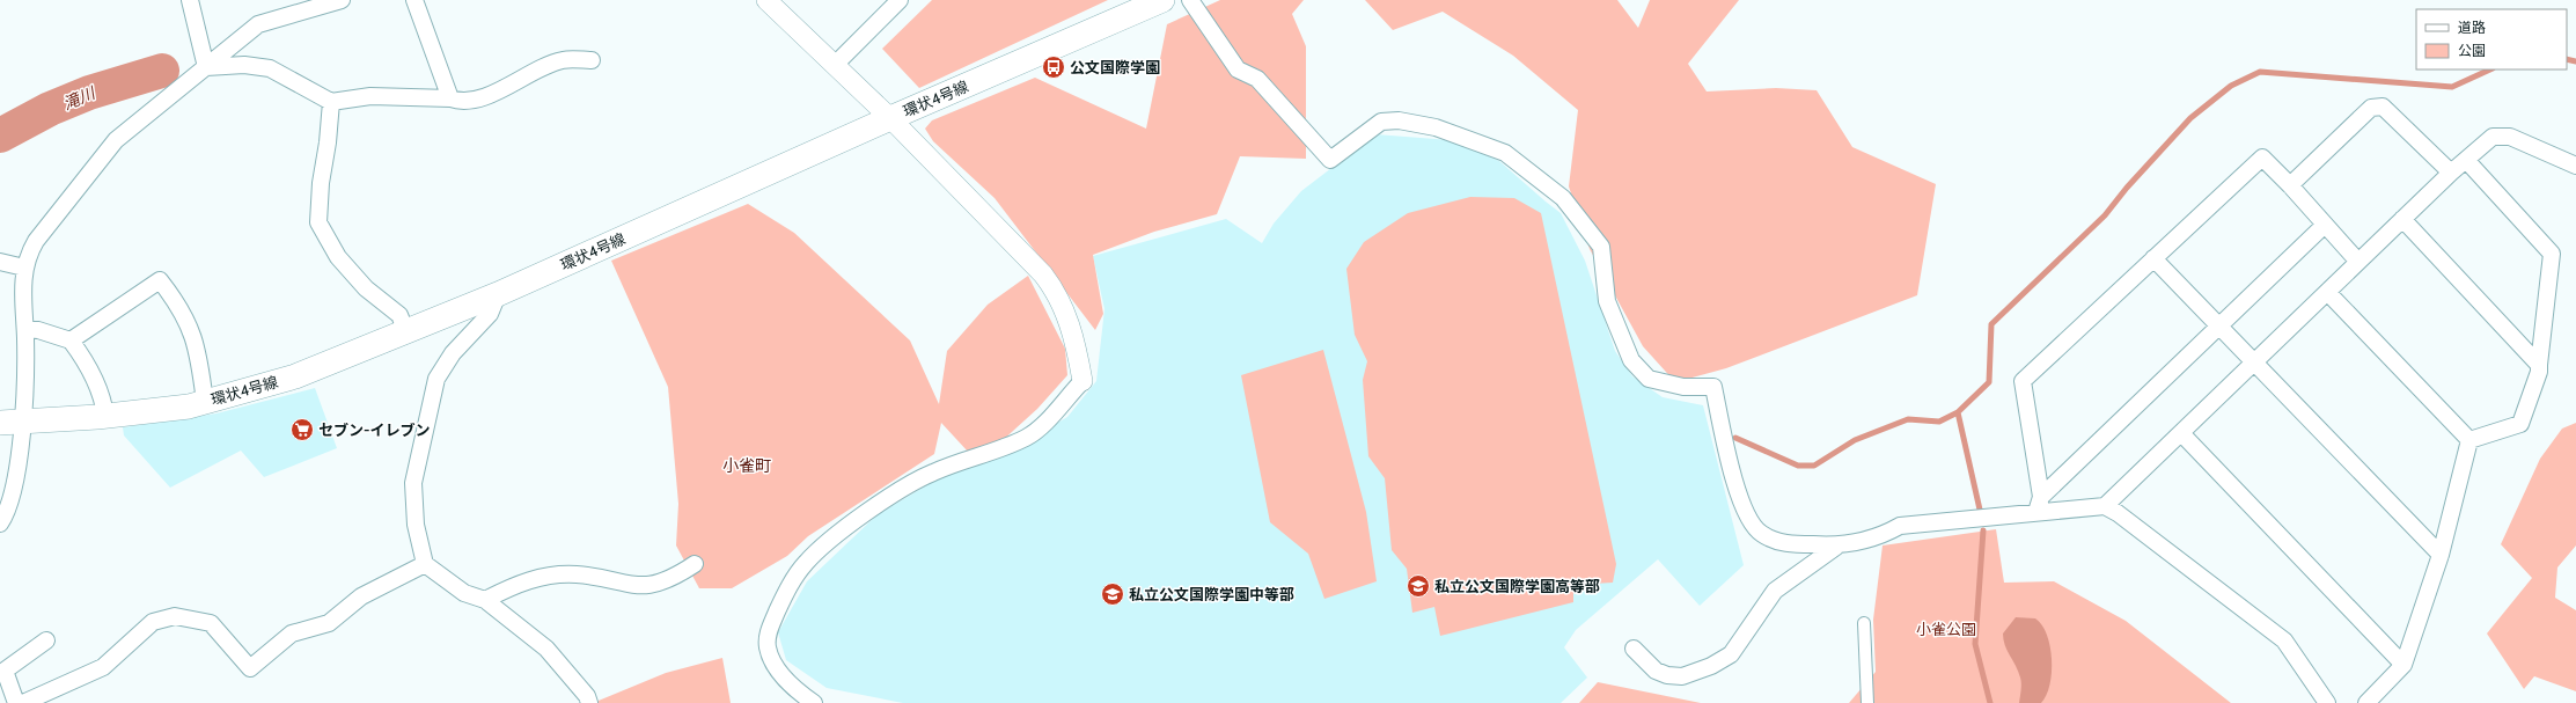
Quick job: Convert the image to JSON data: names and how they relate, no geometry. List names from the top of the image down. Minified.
{"streets":{"main road":["環状4号線"]},"districts":["小雀町"],"water":["滝川"],"parks":["小雀公園"],"places":{"bus stop":["公文国際学園"],"supermarket":["セブン-イレブン"],"school or university":["私立公文国際学園高等部","私立公文国際学園中等部"]},"legend":["道路","公園"]}
